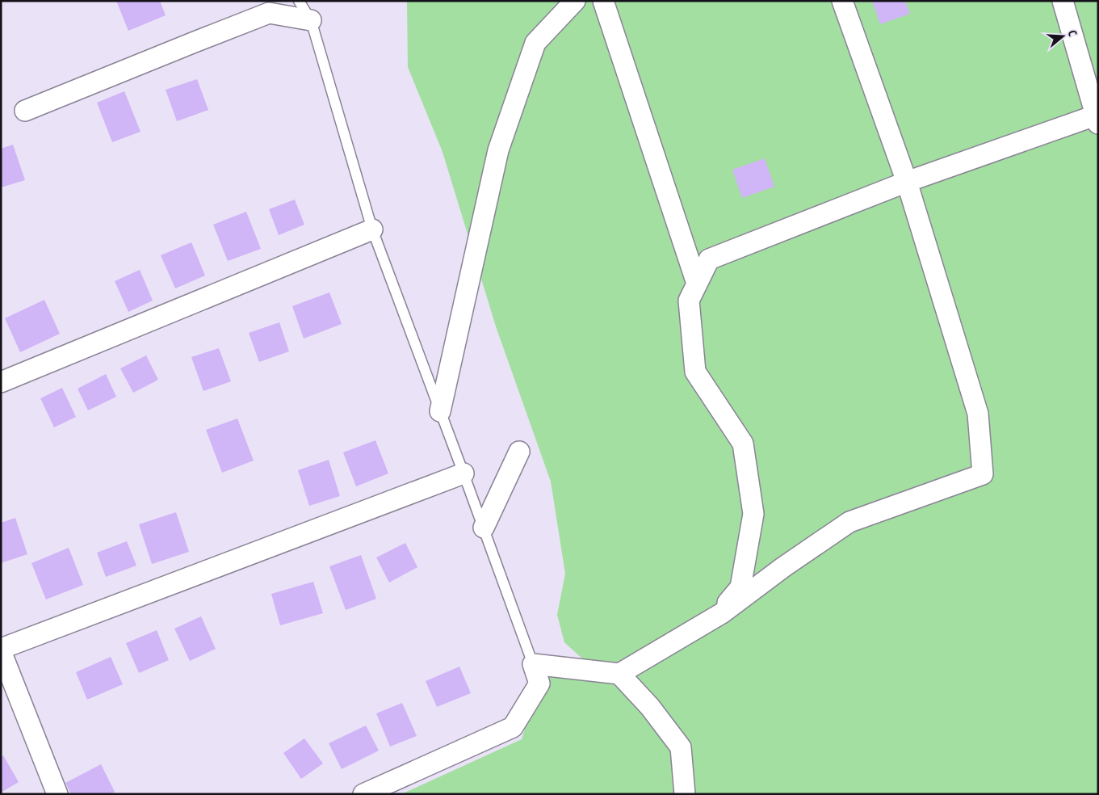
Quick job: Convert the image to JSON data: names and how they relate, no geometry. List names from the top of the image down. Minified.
{"north":"right"}
